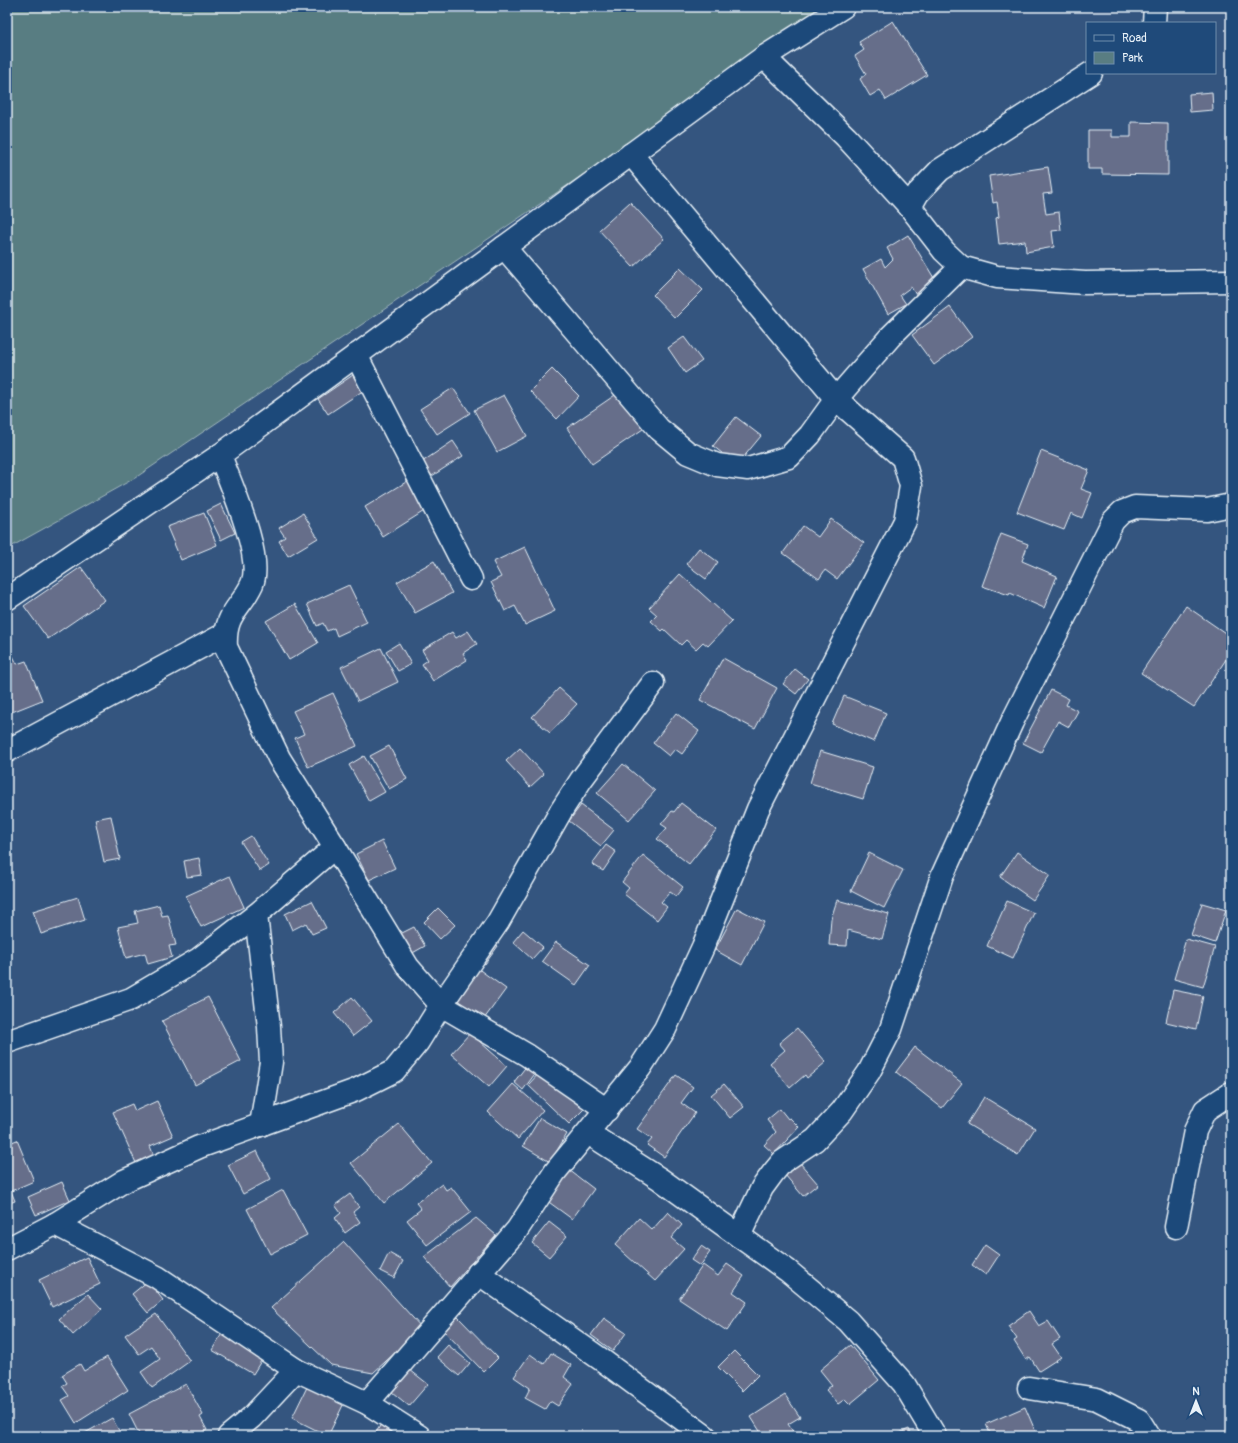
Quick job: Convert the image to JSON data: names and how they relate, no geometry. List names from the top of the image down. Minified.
{"legend":["Road","Park"],"north":"top"}
